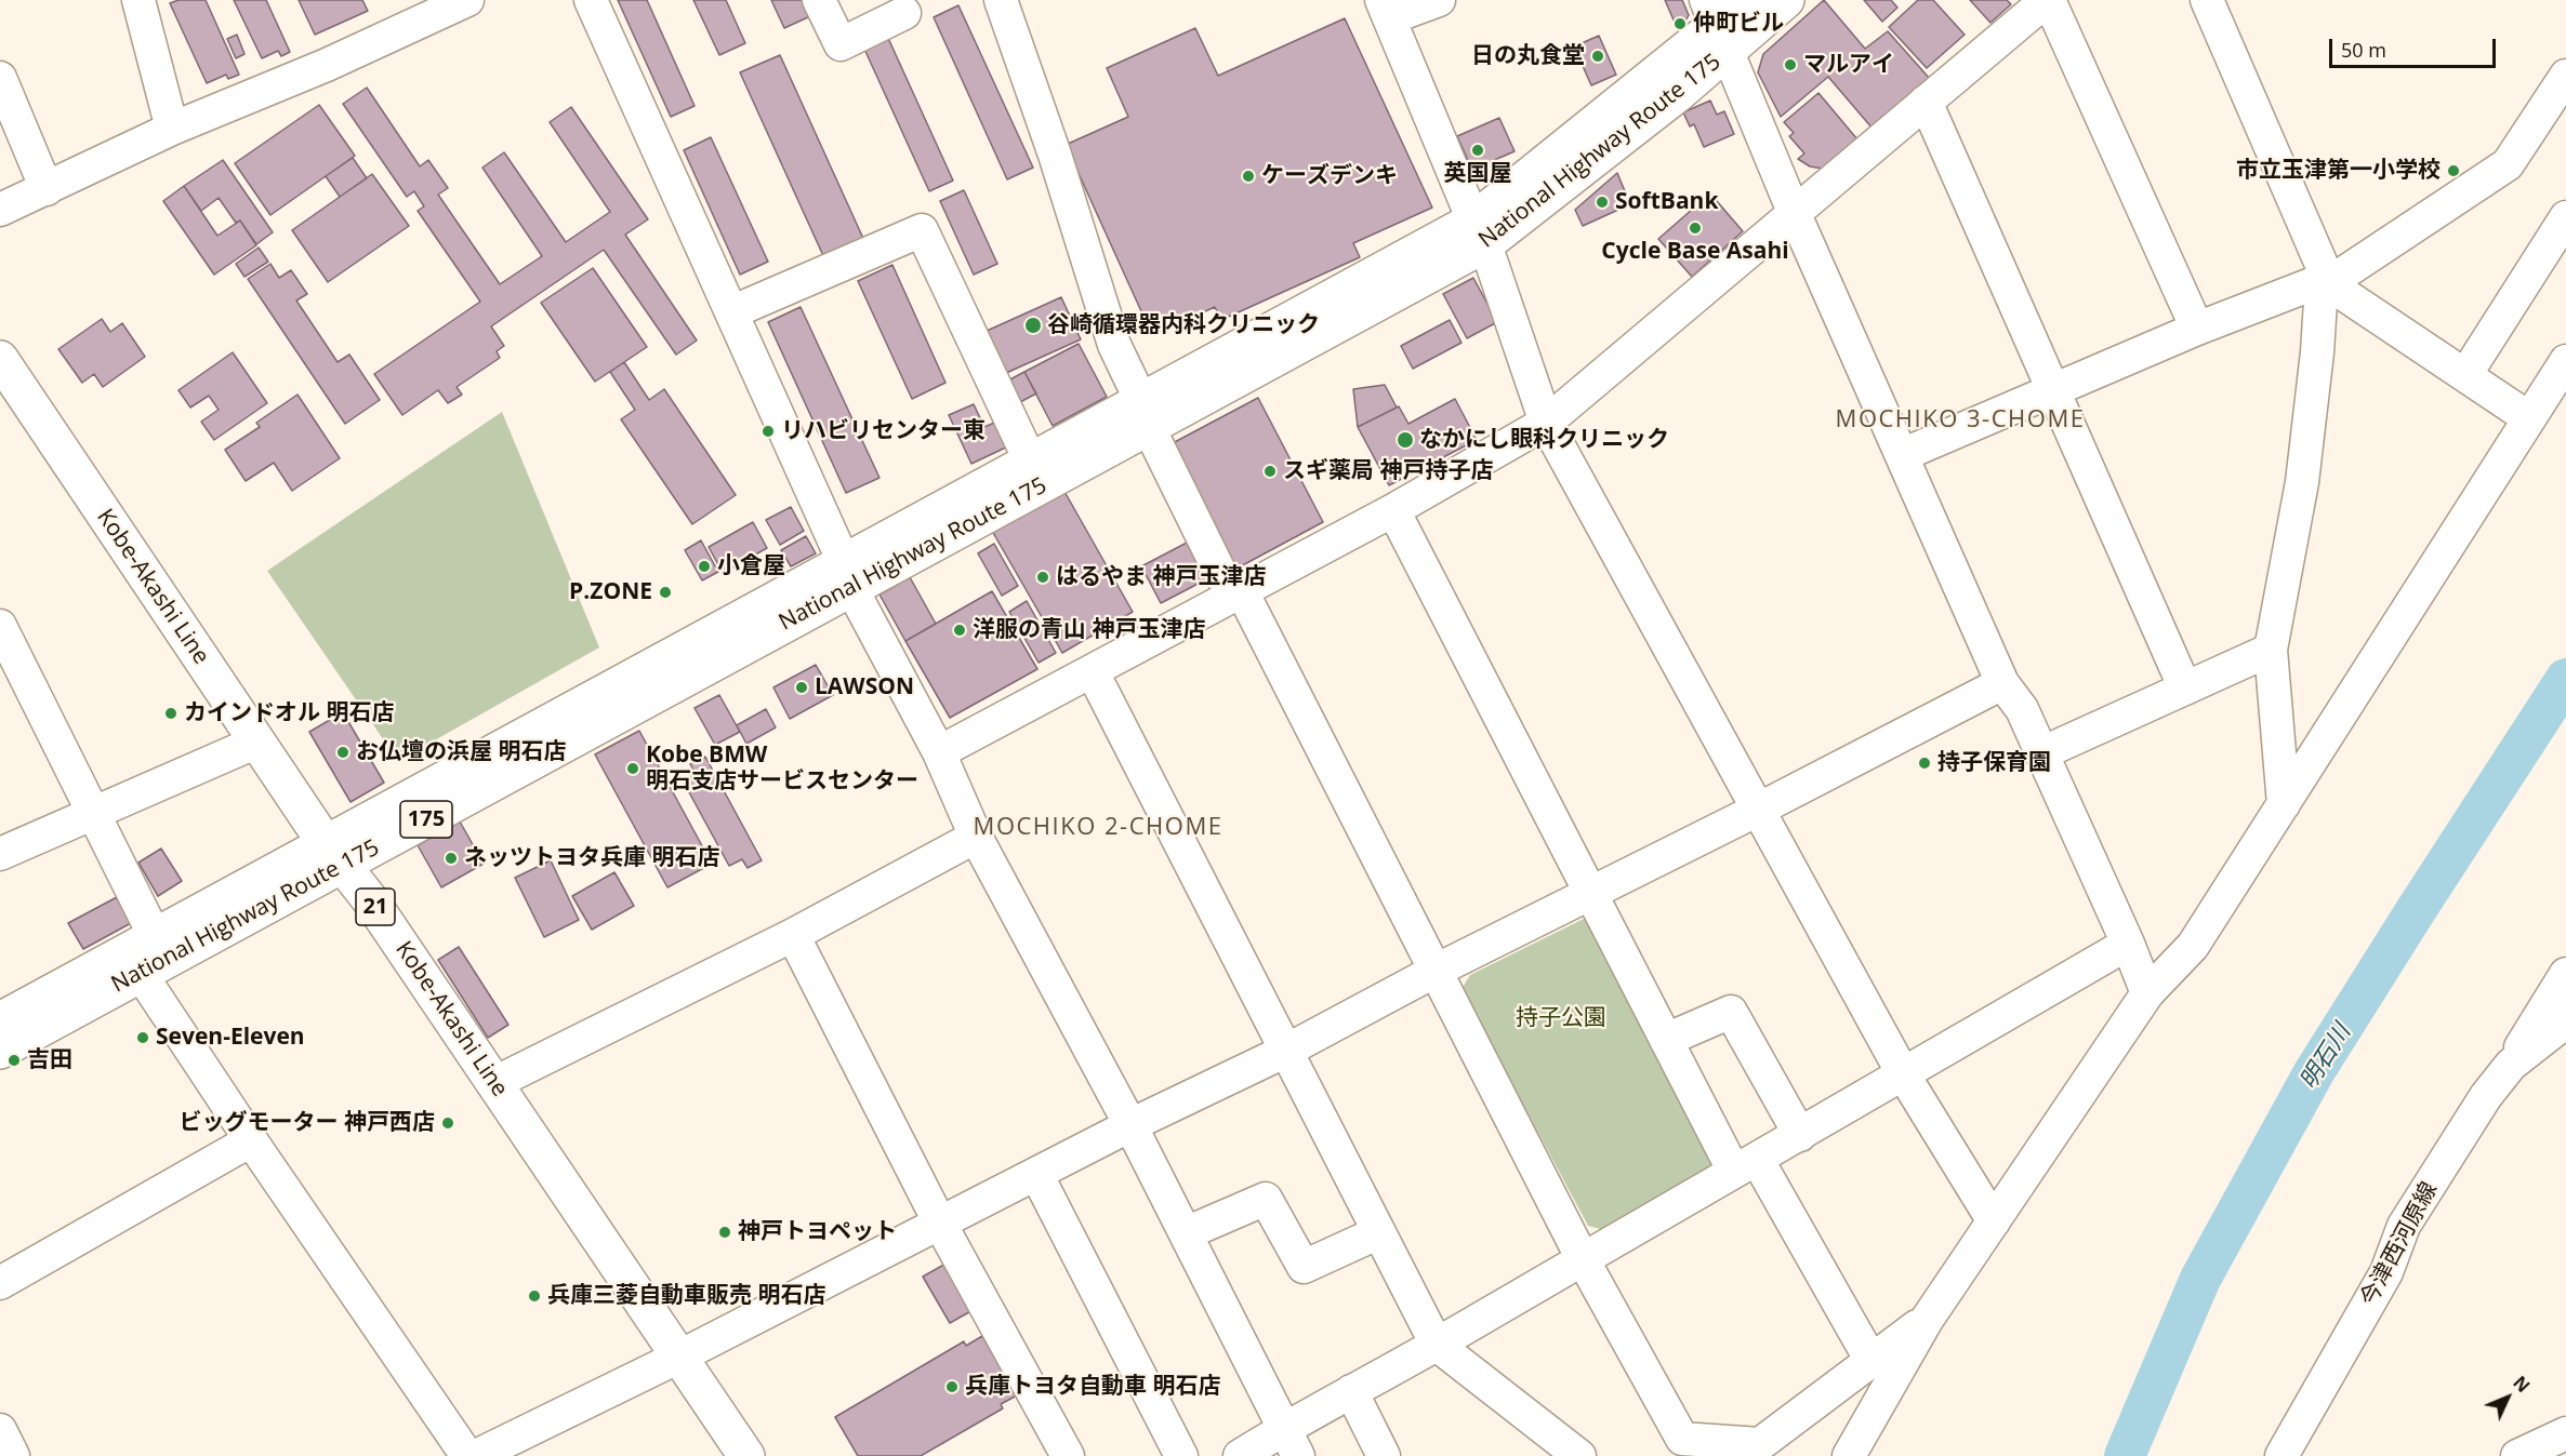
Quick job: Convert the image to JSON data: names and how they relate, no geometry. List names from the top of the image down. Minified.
{"streets":{"main road":["National Highway Route 175","Kobe-Akashi Line","175","21"],"street":["今津西河原線"]},"crossings":[["National Highway Route 175","Kobe-Akashi Line"]],"districts":["MOCHIKO 3-CHOME","MOCHIKO 2-CHOME"],"water":["明石川"],"parks":["持子公園"],"places":["仲町ビル","日の丸食堂","マルアイ","英国屋","市立玉津第一小学校","ケーズデンキ","SoftBank","Cycle Base Asahi","谷崎循環器内科クリニック","リハビリセンター東","なかにし眼科クリニック","スギ薬局 神戸持子店","小倉屋","はるやま 神戸玉津店","P.ZONE","洋服の青山 神戸玉津店","LAWSON","カインドオル 明石店","お仏壇の浜屋 明石店","持子保育園","Kobe BMW 明石支店サービスセンター","ネッツトヨタ兵庫 明石店","Seven-Eleven","吉田","ビッグモーター 神戸西店","神戸トヨペット","兵庫三菱自動車販売 明石店","兵庫トヨタ自動車 明石店"],"scale_bar":"50 m","north":"top right"}
